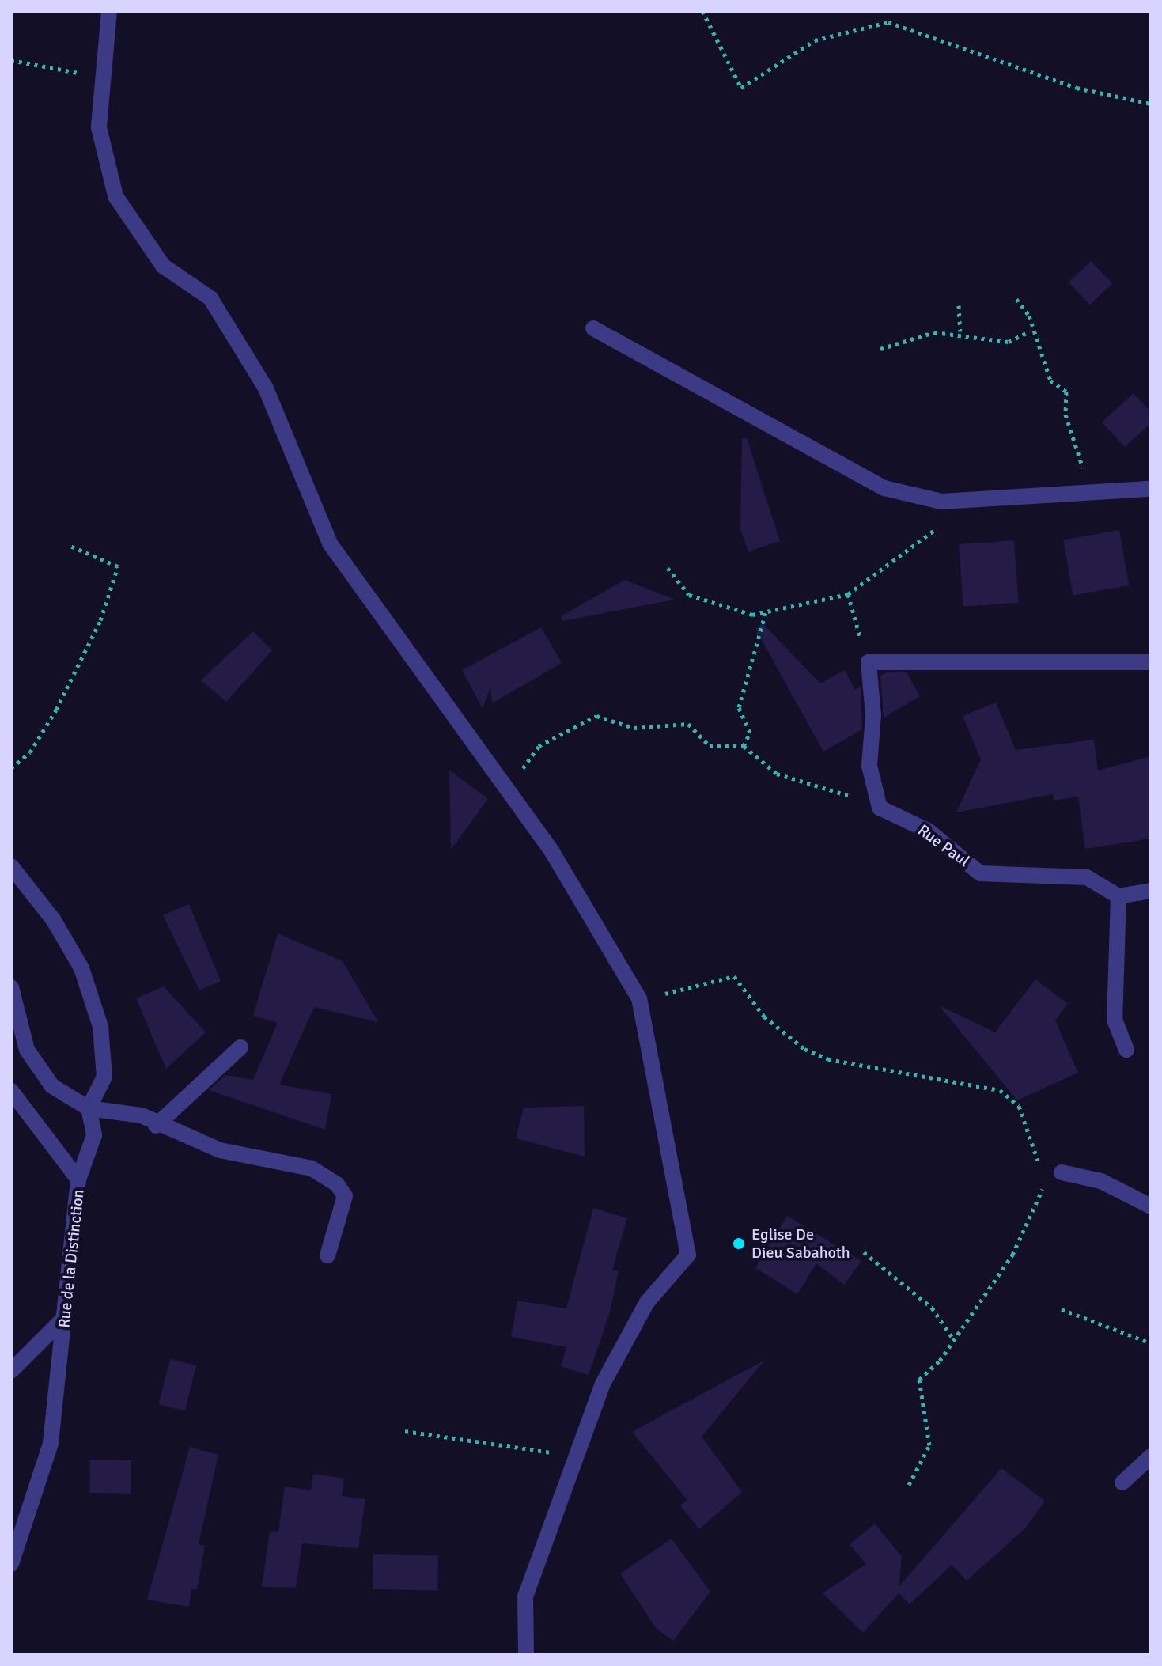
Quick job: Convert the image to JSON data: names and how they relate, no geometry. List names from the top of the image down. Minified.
{"streets":{"street":["Rue Paul","Rue de la Distinction"]},"places":["Eglise De Dieu Sabahoth"]}
